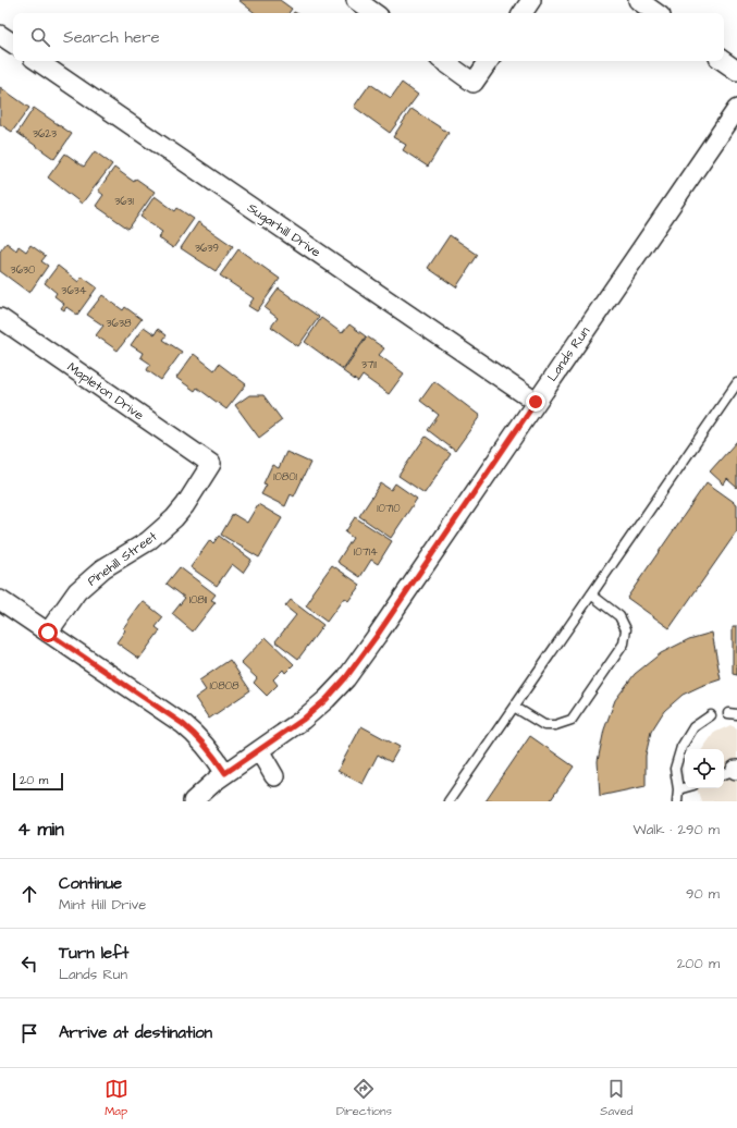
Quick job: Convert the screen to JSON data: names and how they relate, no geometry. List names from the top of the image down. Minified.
{"streets":{"street":["Sugarhill Drive","Lands Run","Mapleton Drive","Pinehill Street"]},"crossings":[["Sugarhill Drive","Lands Run"],["Mapleton Drive","Pinehill Street"]],"house_numbers":["3623","3631","3639","3630","3634","3638","3711","10801","10710","10714","10811","10808"],"scale_bar":"20 m","page":{"search":"Search here","scale":"20 m","heading":["4 min","Walk · 290 m"],"list":[["Continue","Mint Hill Drive","90 m"],["Turn left","Lands Run","200 m"],"Arrive at destination"],"nav":["Map","Directions","Saved"]}}
